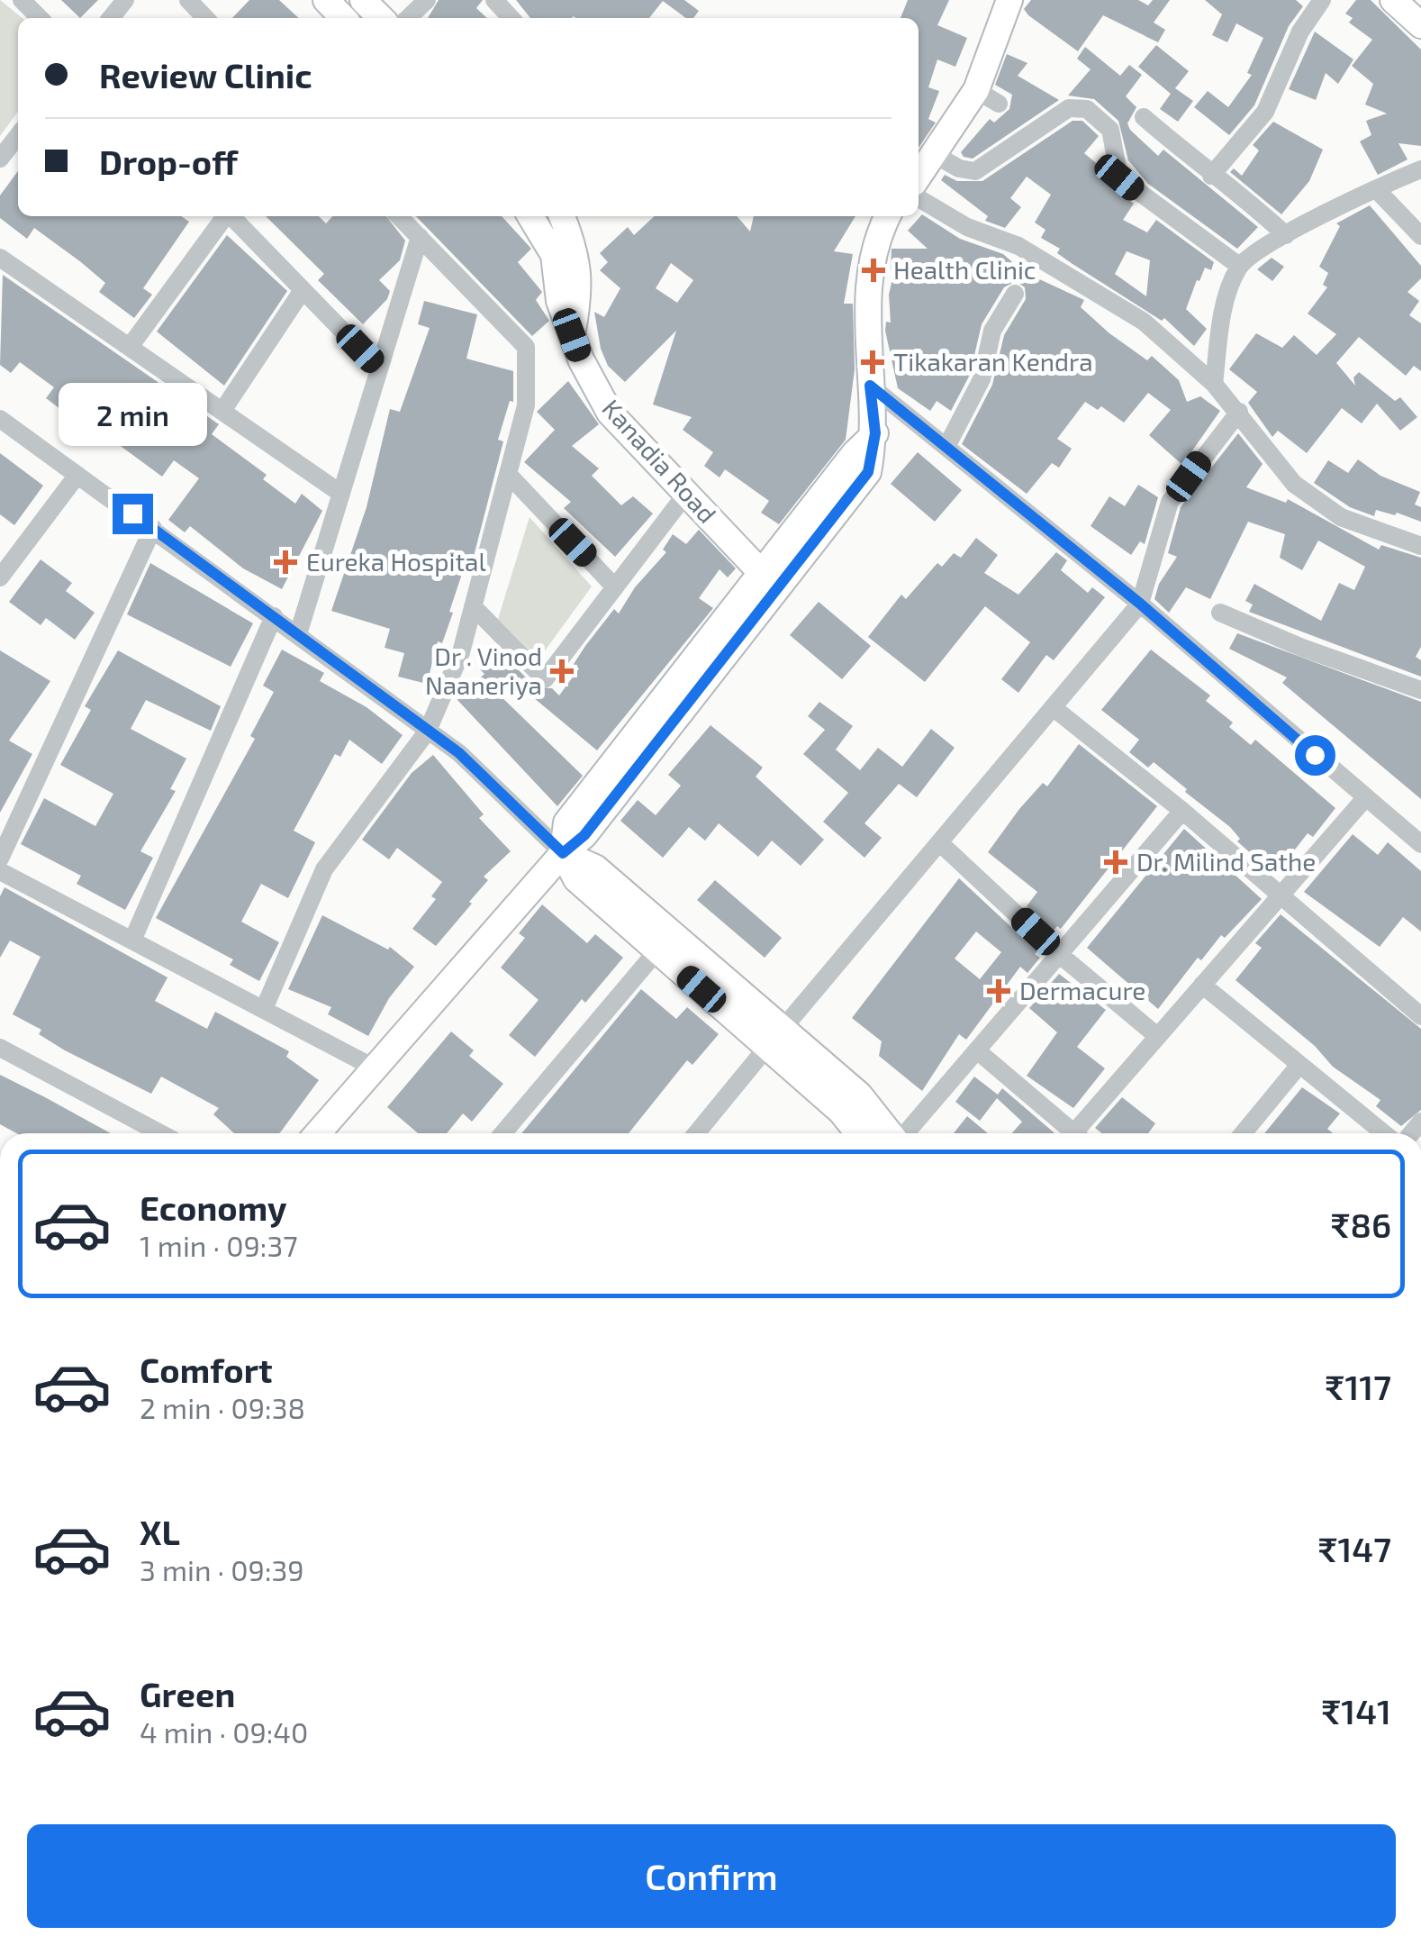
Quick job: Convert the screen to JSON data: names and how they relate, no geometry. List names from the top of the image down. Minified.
{"streets":{"main road":["Kanadia Road"]},"places":{"health":["Health Clinic","Tikakaran Kendra","Eureka Hospital","Dr . Vinod Naaneriya","Dr. Milind Sathe","Dermacure"]},"page":{"banner":["Review Clinic","Drop-off"],"bubble":"2 min","list":[{"name":"Economy","note":"1 min · 09:37","value":"₹86"},{"name":"Comfort","note":"2 min · 09:38","value":"₹117"},{"name":"XL","note":"3 min · 09:39","value":"₹147"},{"name":"Green","note":"4 min · 09:40","value":"₹141"}],"buttons":"Confirm"}}
